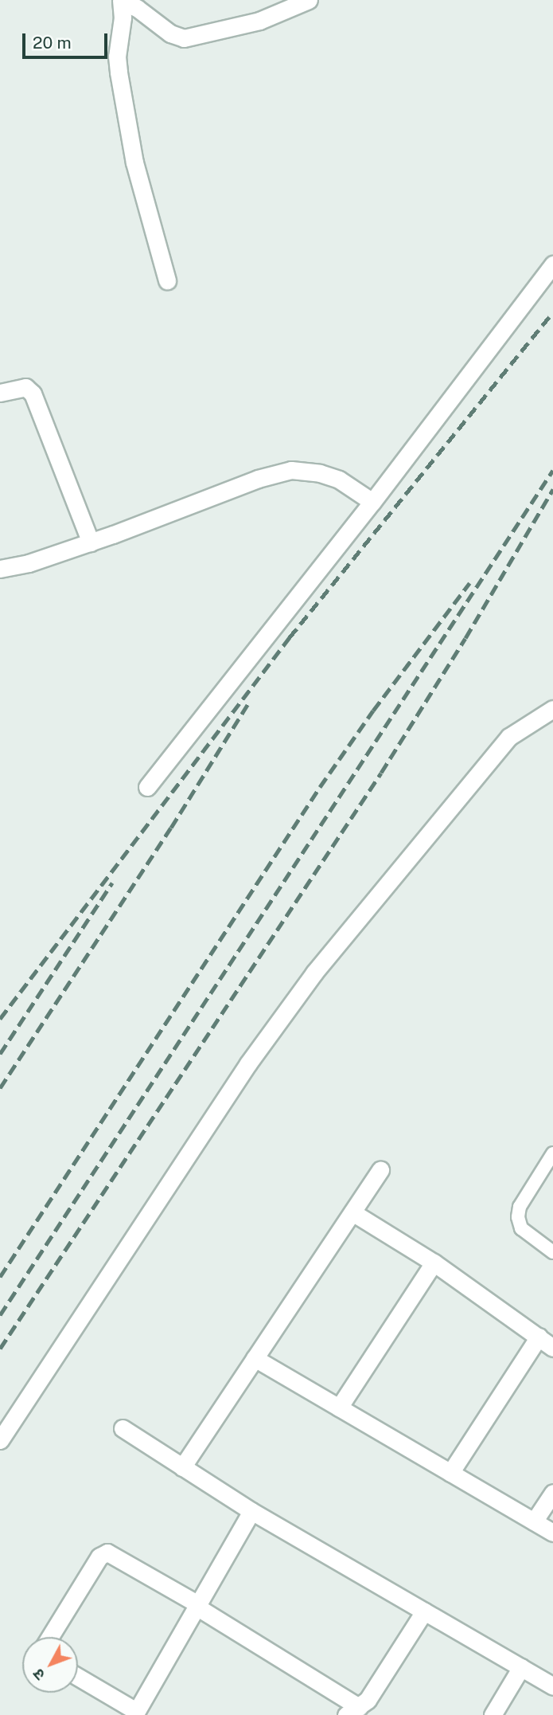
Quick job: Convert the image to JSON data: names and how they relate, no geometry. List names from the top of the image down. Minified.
{"scale_bar":"20 m","north":"bottom left"}
